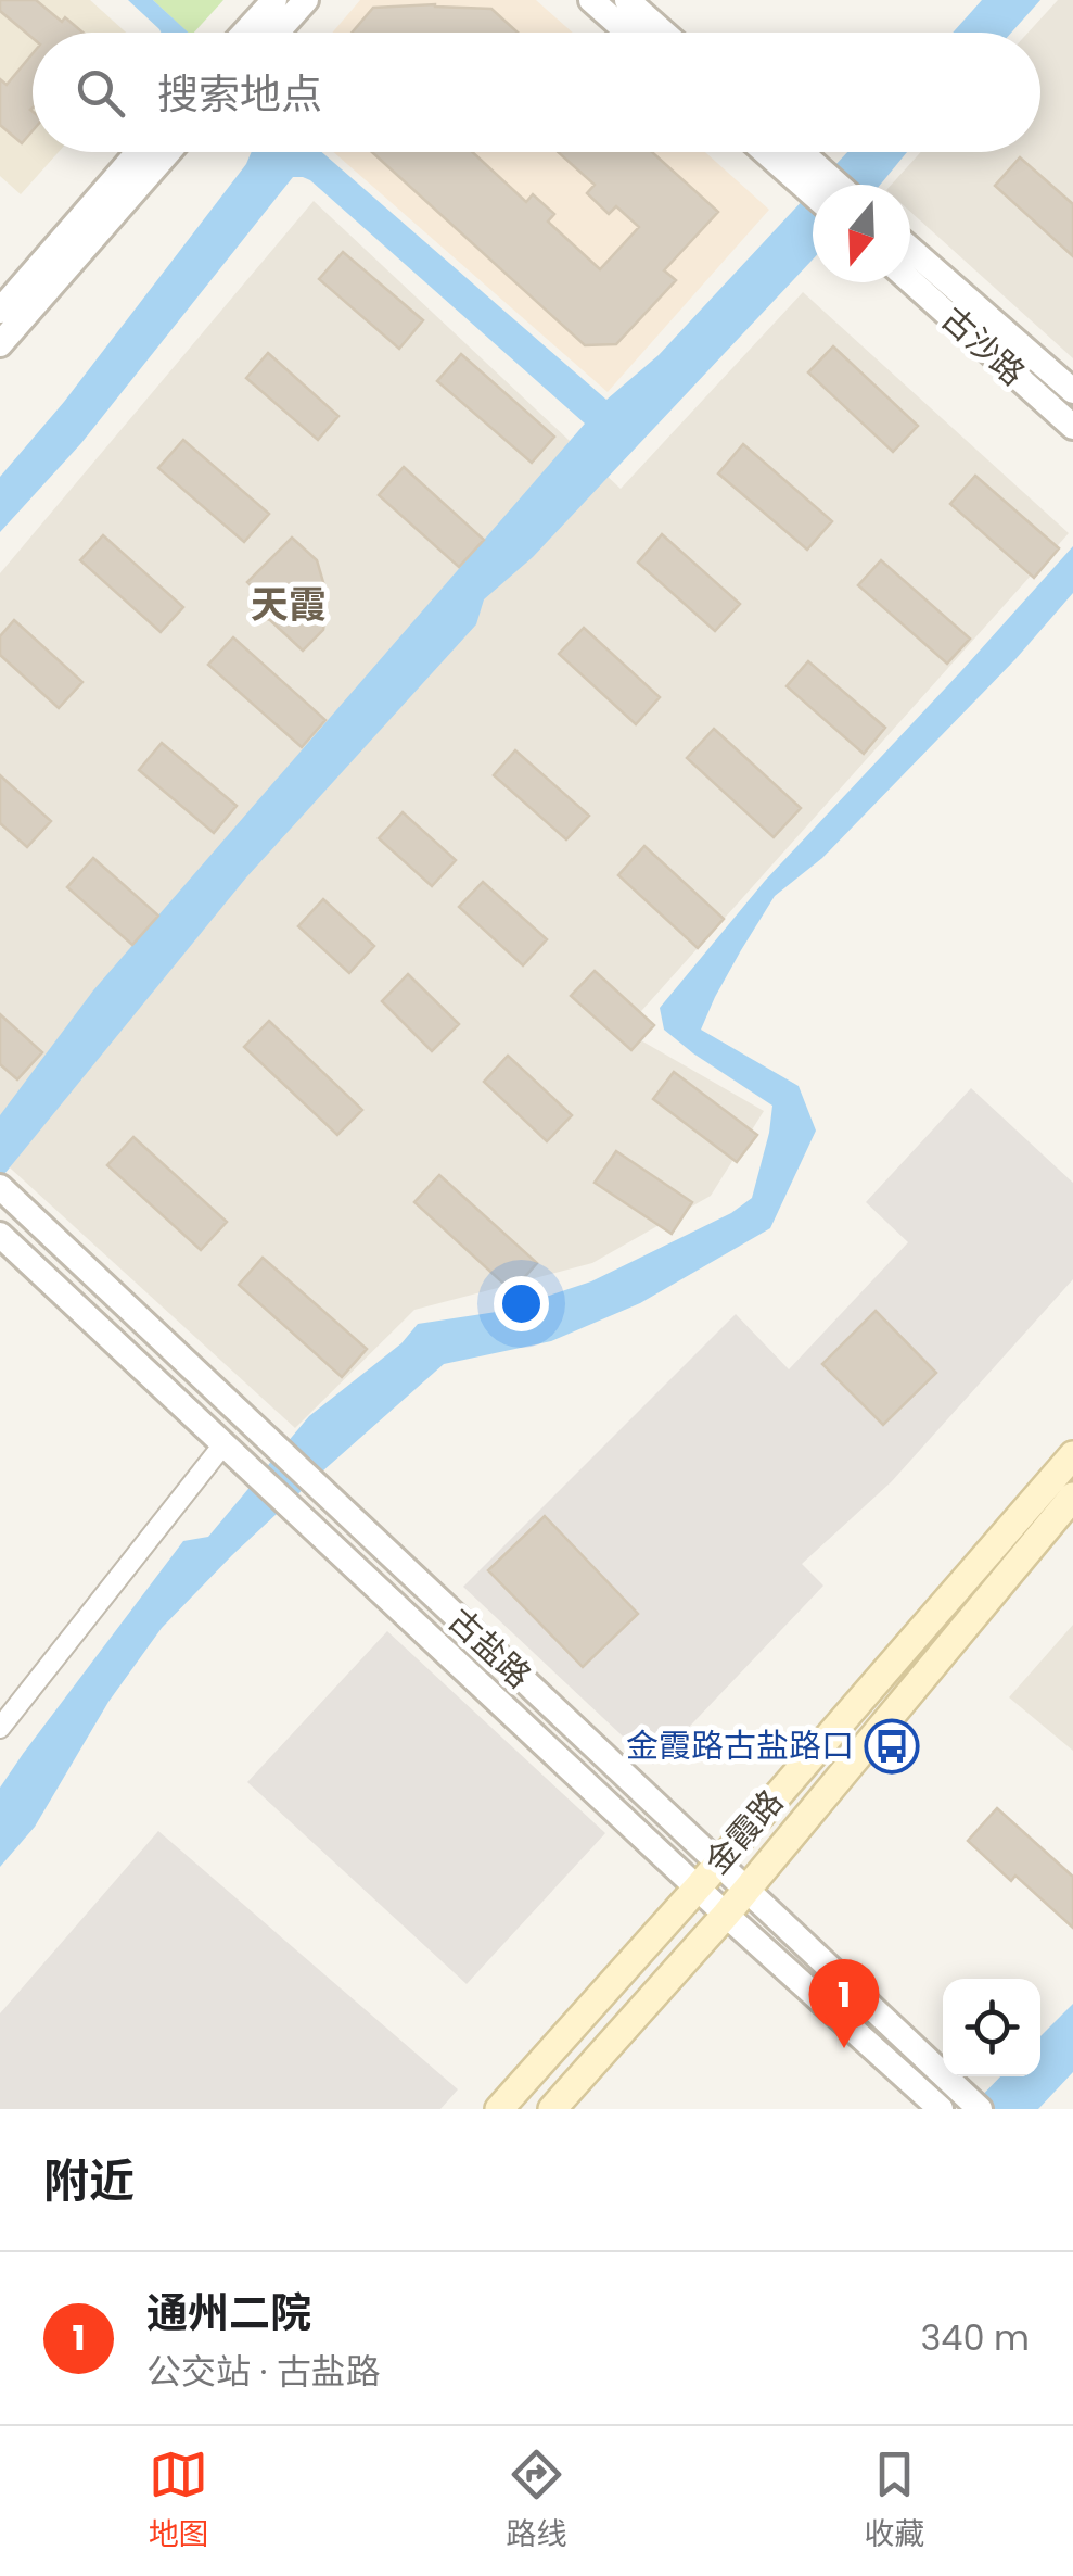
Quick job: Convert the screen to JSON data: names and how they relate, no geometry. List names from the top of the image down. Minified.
{"streets":{"main road":["金霞路"],"street":["古沙路","古盐路"]},"crossings":[["古盐路","金霞路"]],"districts":["天霞"],"places":{"bus stop":["金霞路古盐路口"]},"north":"bottom","page":{"search":"搜索地点","pins":"1","heading":"附近","list":[{"mark":"1","name":"通州二院","note":"公交站 · 古盐路","value":"340 m"}],"nav":["地图","路线","收藏"]}}
